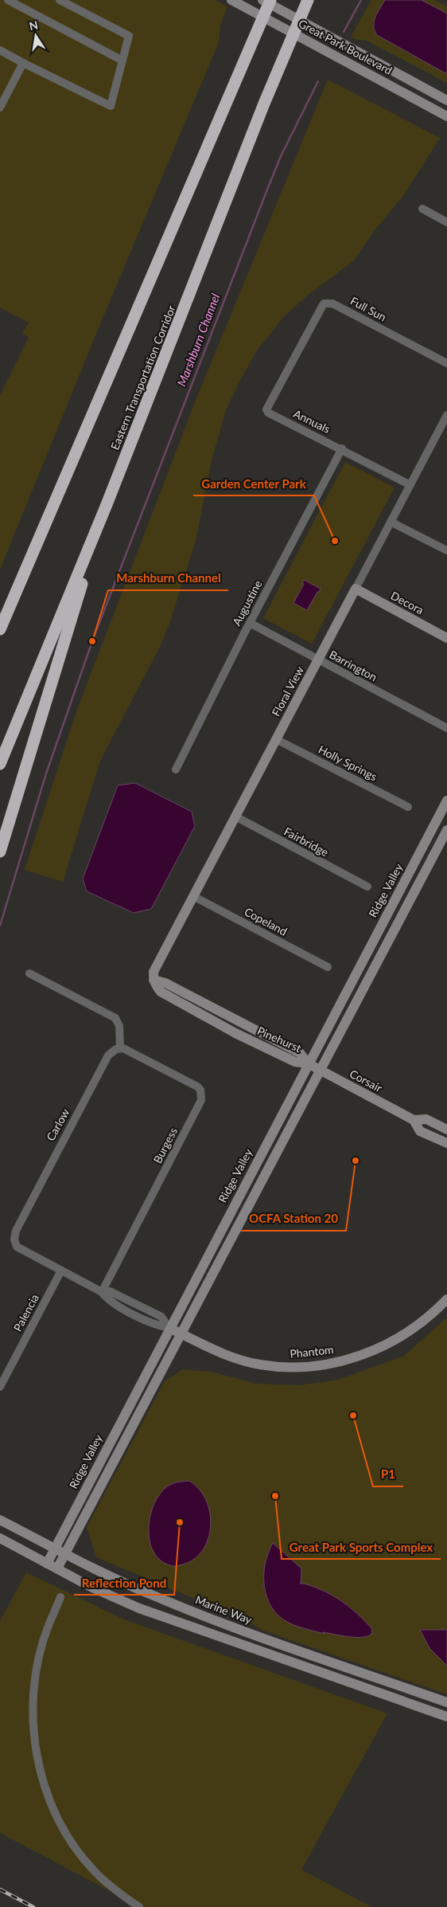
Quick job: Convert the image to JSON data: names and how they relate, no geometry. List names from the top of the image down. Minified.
{"streets":{"highway":["Eastern Transportation Corridor"],"main road":["Great Park Boulevard","Decora","Floral View","Ridge Valley","Pinehurst","Corsair","Phantom","Marine Way"],"street":["Full Sun","Annuals","Augustine","Barrington","Holly Springs","Fairbridge","Copeland","Carlow","Burgess","Palencia"]},"crossings":[["Full Sun","Annuals"],["Annuals","Augustine"],["Annuals","Floral View"],["Augustine","Barrington"],["Decora","Floral View"],["Barrington","Floral View"],["Floral View","Holly Springs"],["Floral View","Fairbridge"],["Floral View","Copeland"],["Floral View","Pinehurst"],["Ridge Valley","Pinehurst"],["Ridge Valley","Corsair"],["Ridge Valley","Carlow"],["Ridge Valley","Phantom"],["Ridge Valley","Marine Way"],["Pinehurst","Corsair"],["Carlow","Burgess"],["Carlow","Palencia"],["Carlow","Phantom"]],"water":["Marshburn Channel"],"places":["Garden Center Park","Marshburn Channel","OCFA Station 20","P1","Great Park Sports Complex","Reflection Pond"],"north":"top"}
